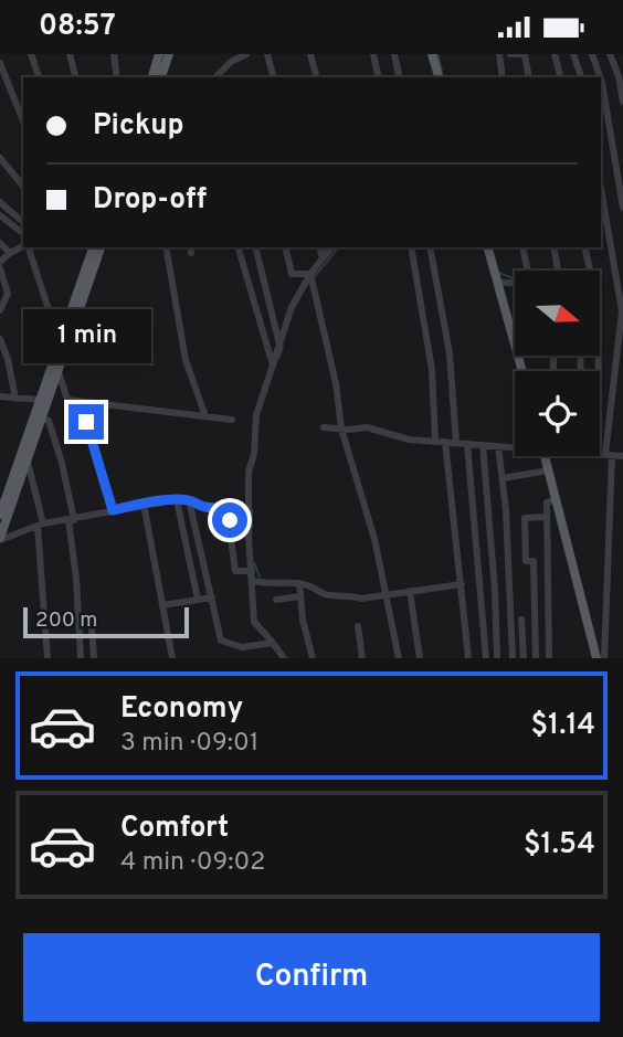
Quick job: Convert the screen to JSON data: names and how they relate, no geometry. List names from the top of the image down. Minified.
{"scale_bar":"200 m","north":"right","page":{"status":"08:57","banner":["Pickup","Drop-off"],"bubble":"1 min","scale":"200 m","list":[{"name":"Economy","note":"3 min · 09:01","value":"$1.14"},{"name":"Comfort","note":"4 min · 09:02","value":"$1.54"}],"buttons":"Confirm"}}
